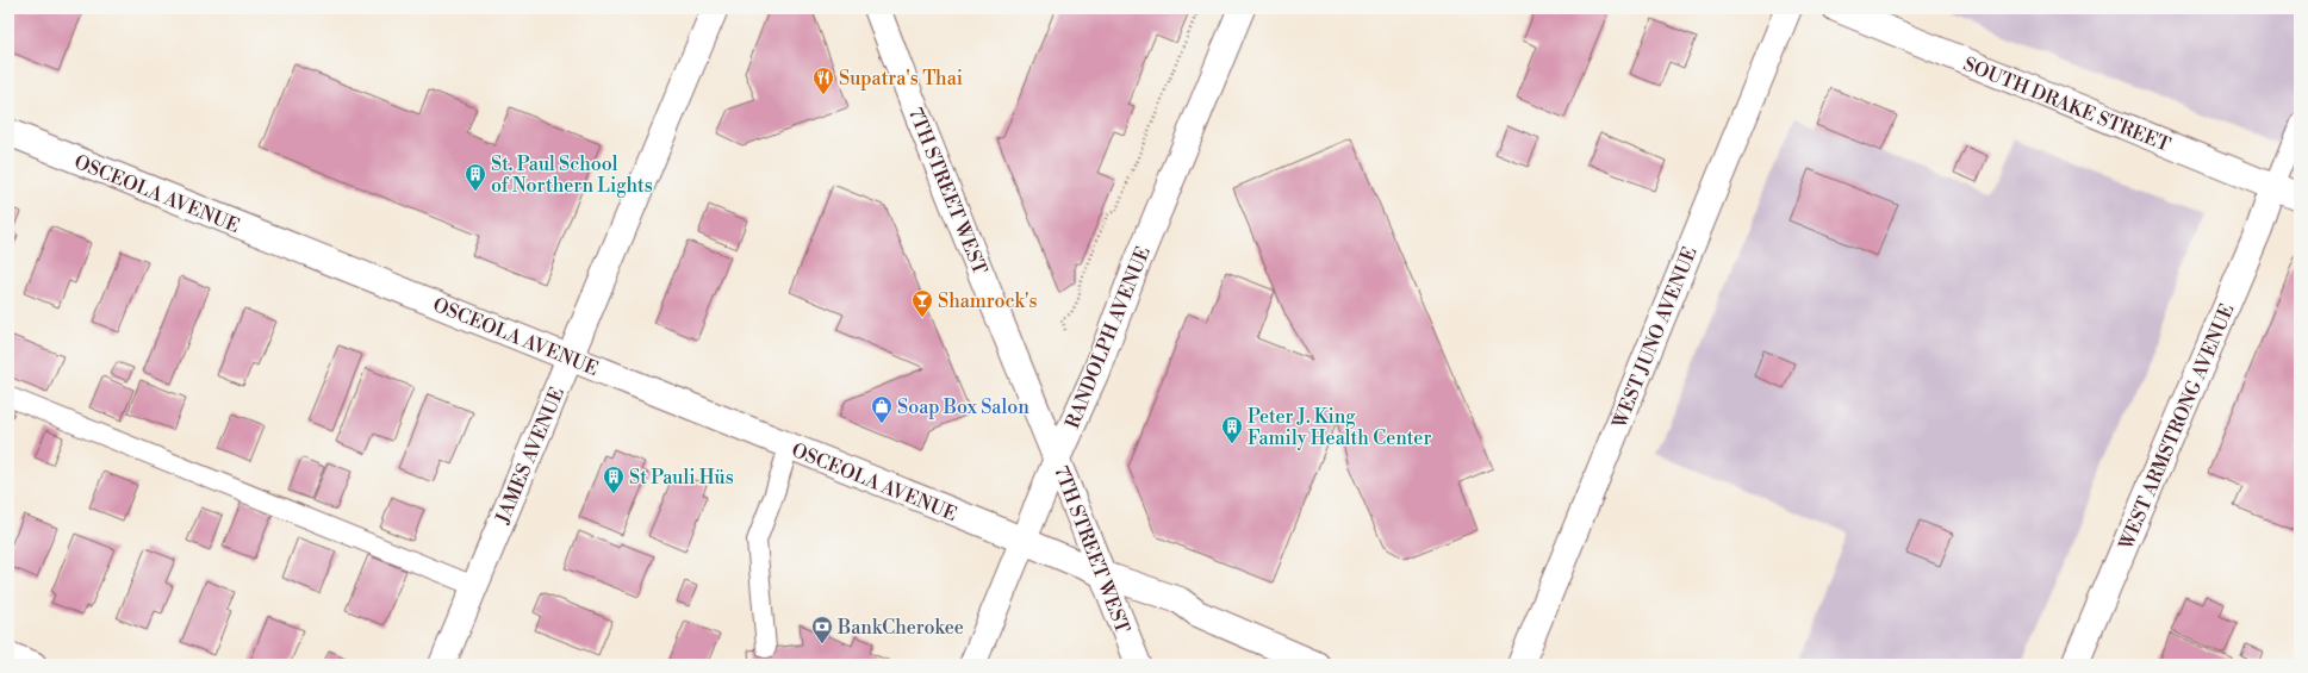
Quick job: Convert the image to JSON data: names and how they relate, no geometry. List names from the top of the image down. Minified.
{"streets":{"street":["SOUTH DRAKE STREET","7TH STREET WEST","OSCEOLA AVENUE","RANDOLPH AVENUE","WEST JUNO AVENUE","WEST ARMSTRONG AVENUE","JAMES AVENUE"]},"crossings":[["SOUTH DRAKE STREET","WEST ARMSTRONG AVENUE"],["7TH STREET WEST","OSCEOLA AVENUE"],["7TH STREET WEST","RANDOLPH AVENUE"],["OSCEOLA AVENUE","RANDOLPH AVENUE"],["OSCEOLA AVENUE","JAMES AVENUE"]],"places":{"restaurant":["Supatra's Thai"],"building":["St. Paul School of Northern Lights","Peter J. King Family Health Center","St Pauli Hüs"],"bar":["Shamrock's"],"shop":["Soap Box Salon"],"bank":["BankCherokee"]}}
